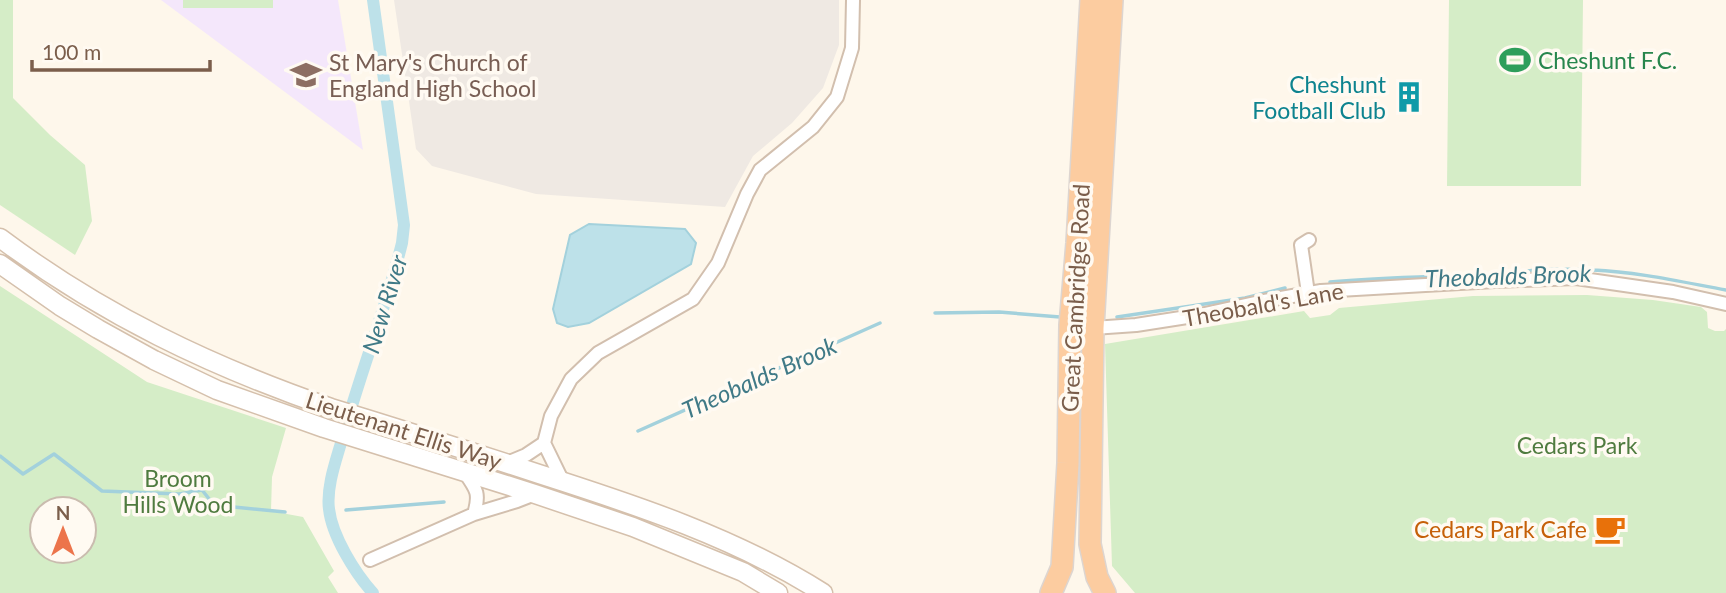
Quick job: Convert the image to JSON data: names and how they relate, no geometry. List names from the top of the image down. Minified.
{"streets":{"highway":["Great Cambridge Road"],"main road":["Lieutenant Ellis Way"],"street":["Theobald's Lane"]},"crossings":[["Great Cambridge Road","Theobald's Lane"]],"water":["Theobalds Brook","New River"],"parks":["Cedars Park","Broom Hills Wood"],"places":{"sports":["Cheshunt F.C."],"school or university":["St Mary's Church of England High School"],"building":["Cheshunt Football Club"],"cafe":["Cedars Park Cafe"]},"scale_bar":"100 m","north":"top"}
